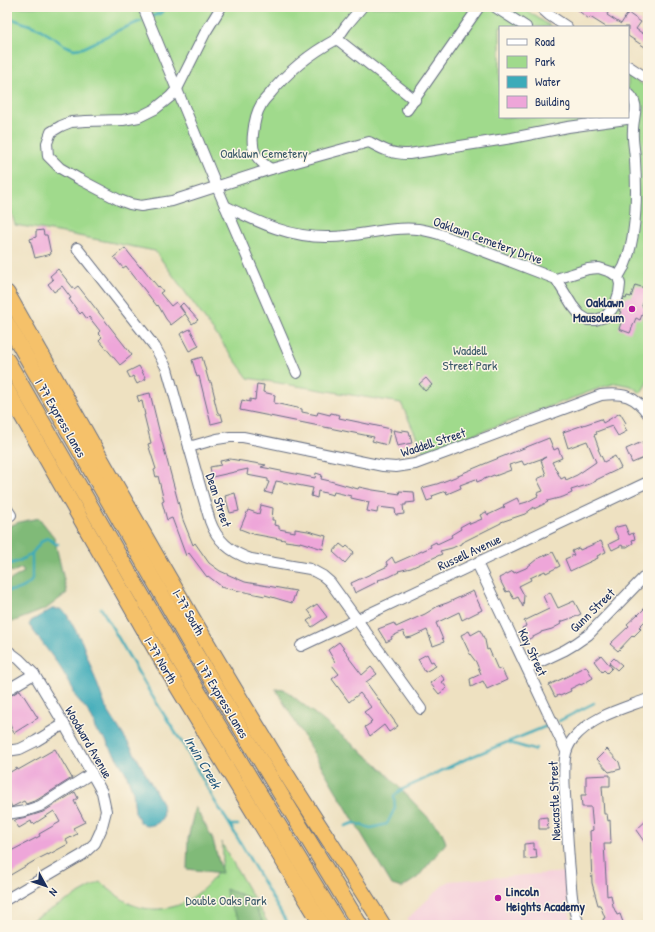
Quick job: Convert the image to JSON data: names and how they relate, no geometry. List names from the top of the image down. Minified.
{"streets":{"highway":["I 77 Express Lanes","I-77 South","I-77 North"],"street":["Oaklawn Cemetery Drive","Waddell Street","Dean Street","Russell Avenue","Gunn Street","Kay Street","Woodward Avenue","Newcastle Street"]},"crossings":[["Waddell Street","Dean Street"],["Dean Street","Russell Avenue"],["Russell Avenue","Kay Street"],["Gunn Street","Kay Street"],["Kay Street","Newcastle Street"]],"water":["Irwin Creek"],"parks":["Oaklawn Cemetery","Waddell Street Park","Double Oaks Park"],"places":["Oaklawn Mausoleum","Lincoln Heights Academy"],"legend":["Road","Park","Water","Building"],"north":"bottom right"}
